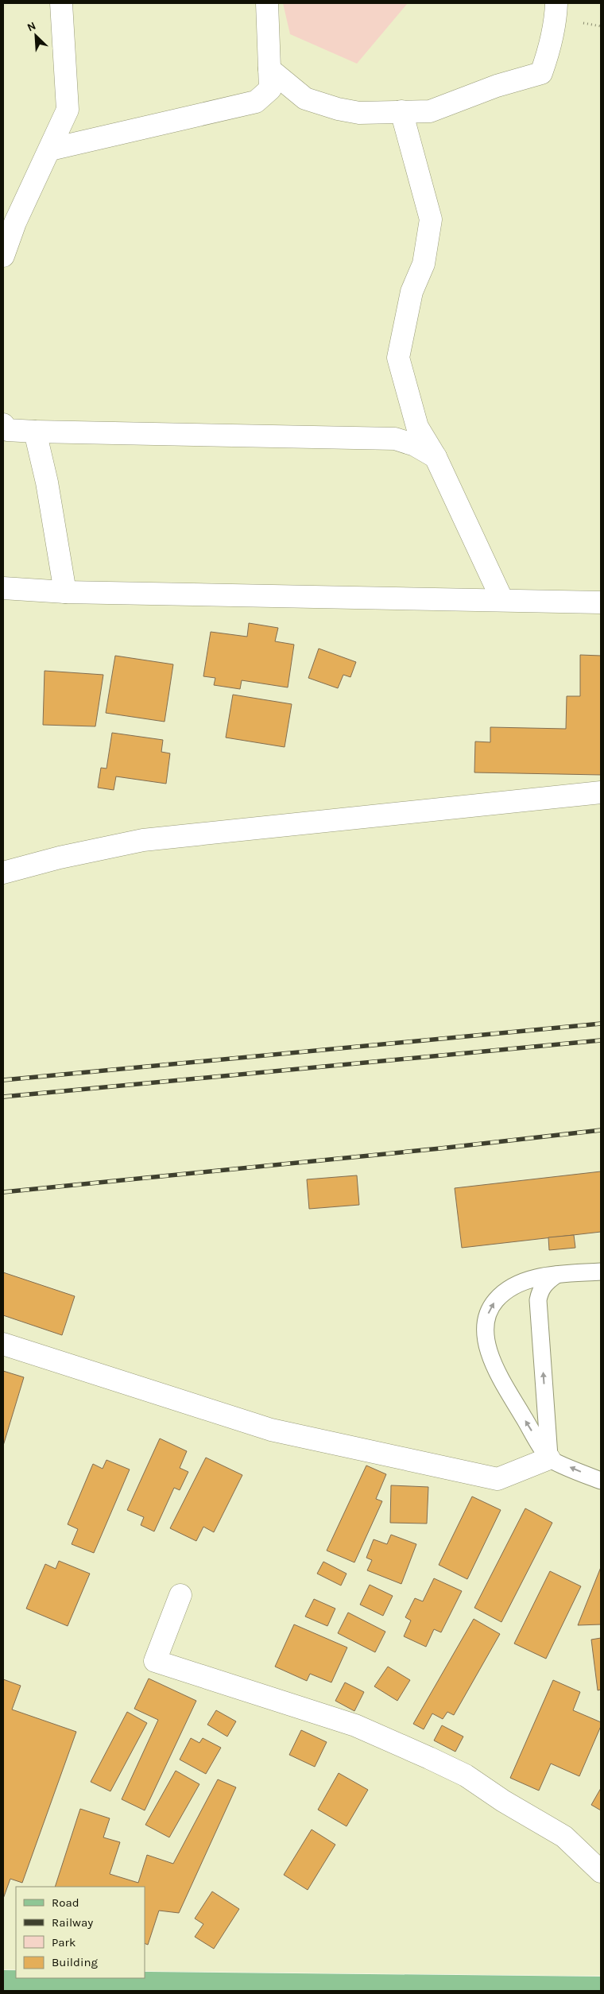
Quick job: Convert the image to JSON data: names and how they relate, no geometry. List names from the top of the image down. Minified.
{"legend":["Road","Railway","Park","Building"],"north":"top left"}
